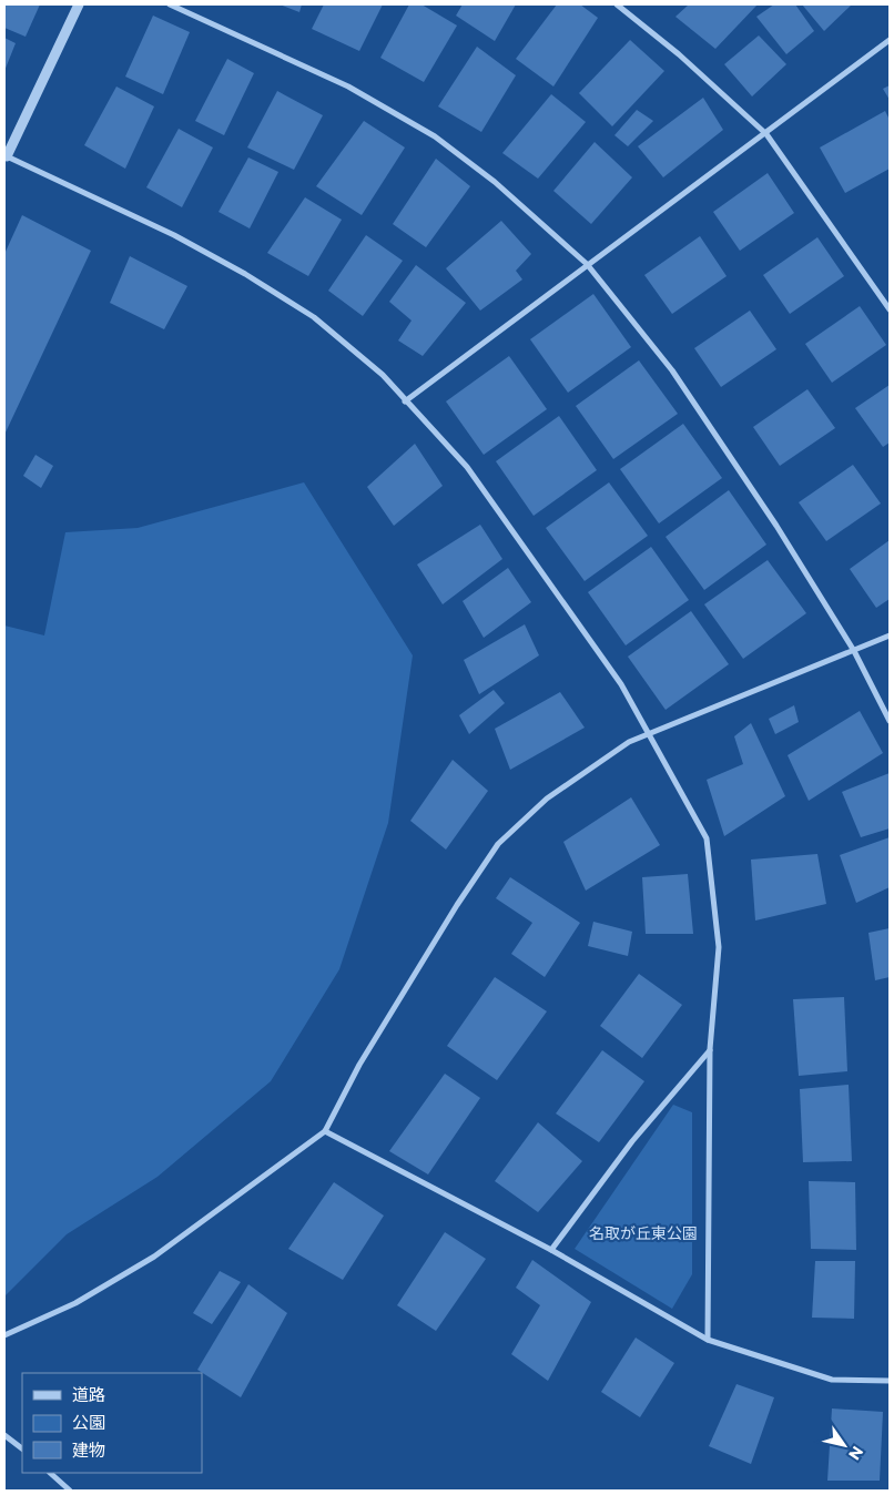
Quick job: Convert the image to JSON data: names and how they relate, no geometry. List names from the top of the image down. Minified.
{"parks":["名取が丘東公園"],"legend":["道路","公園","建物"],"north":"bottom right"}
